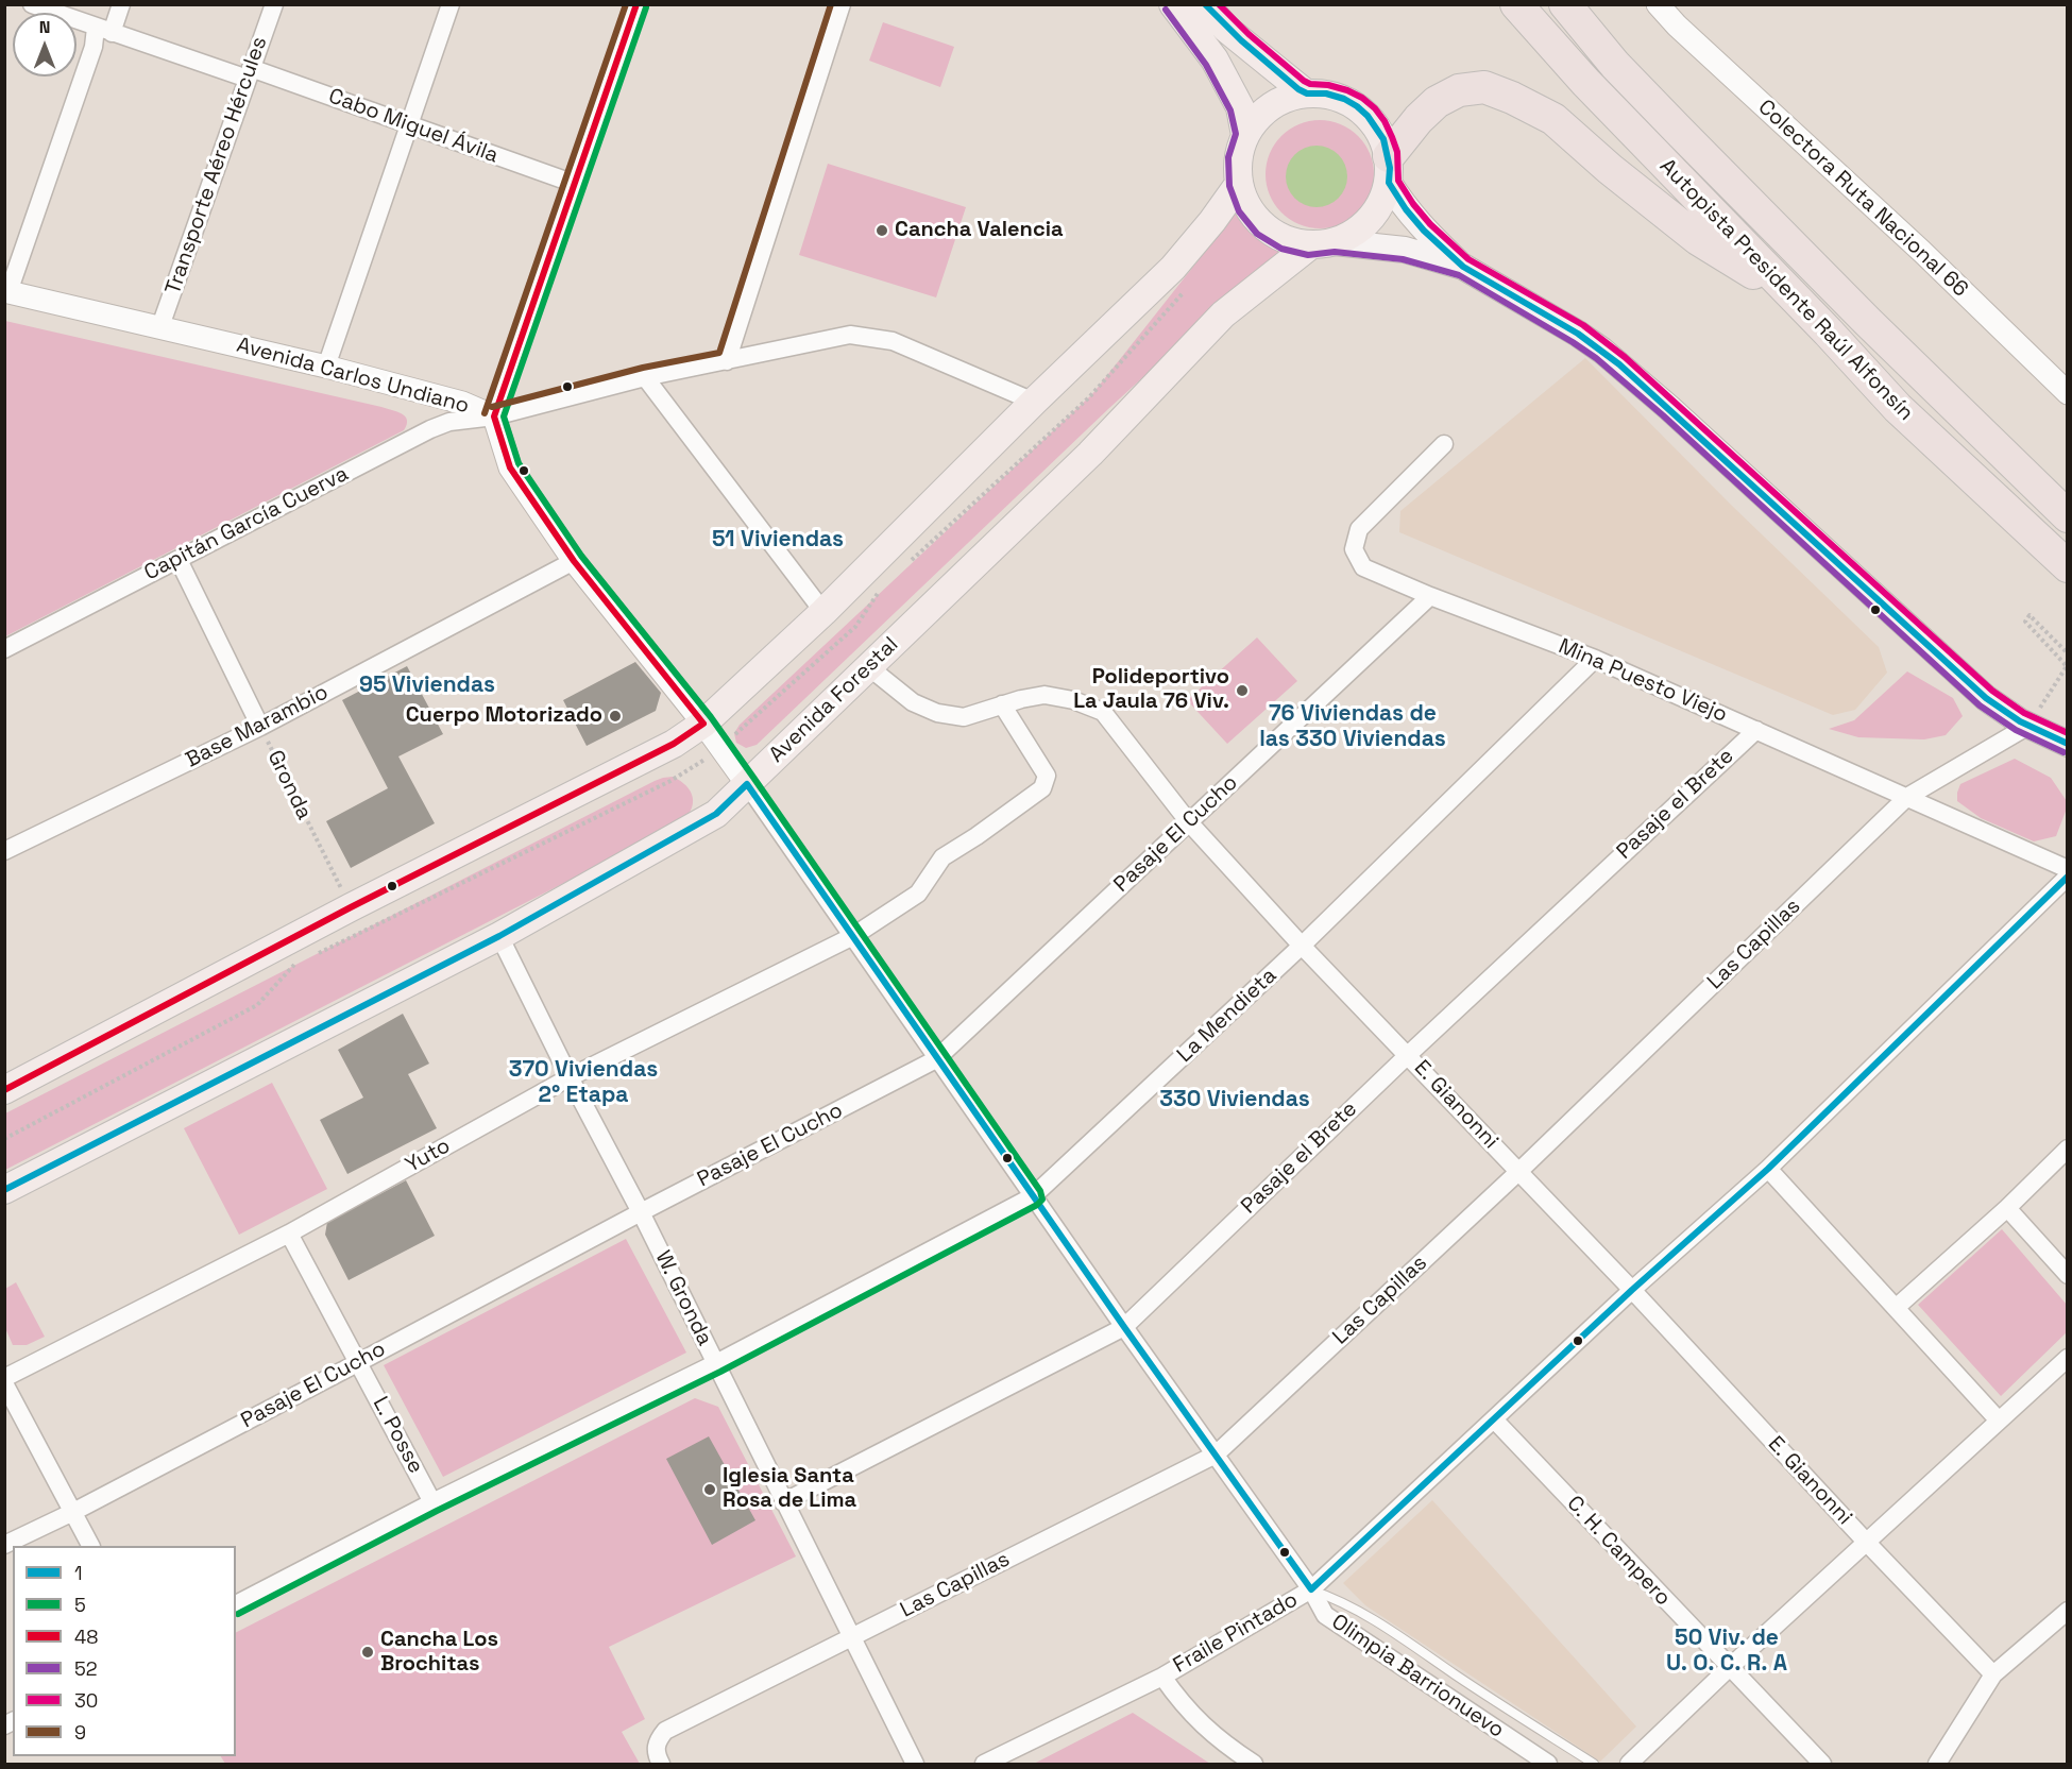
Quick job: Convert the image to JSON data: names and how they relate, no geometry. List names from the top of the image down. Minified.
{"streets":{"highway":["Autopista Presidente Raúl Alfonsín"],"main road":["Avenida Forestal"],"street":["Cabo Miguel Ávila","Transporte Aéreo Hércules","Colectora Ruta Nacional 66","Avenida Carlos Undiano","Capitán García Cuerva","Mina Puesto Viejo","Base Marambio","Gronda","Pasaje el Brete","Pasaje El Cucho","Las Capillas","La Mendieta","E. Gianonni","Yuto","W. Gronda","L. Posse","C. H. Campero","Fraile Pintado","Olimpia Barrionuevo"]},"crossings":[["Cabo Miguel Ávila","Transporte Aéreo Hércules"],["Transporte Aéreo Hércules","Avenida Carlos Undiano"],["Avenida Carlos Undiano","Capitán García Cuerva"],["Avenida Carlos Undiano","Olimpia Barrionuevo"],["Capitán García Cuerva","Gronda"],["Capitán García Cuerva","Olimpia Barrionuevo"],["Mina Puesto Viejo","Pasaje el Brete"],["Mina Puesto Viejo","Pasaje El Cucho"],["Mina Puesto Viejo","Las Capillas"],["Mina Puesto Viejo","La Mendieta"],["Avenida Forestal","E. Gianonni"],["Avenida Forestal","W. Gronda"],["Avenida Forestal","Olimpia Barrionuevo"],["Base Marambio","Gronda"],["Base Marambio","Olimpia Barrionuevo"],["Pasaje el Brete","E. Gianonni"],["Pasaje el Brete","W. Gronda"],["Pasaje el Brete","Olimpia Barrionuevo"],["Pasaje El Cucho","E. Gianonni"],["Pasaje El Cucho","W. Gronda"],["Pasaje El Cucho","L. Posse"],["Pasaje El Cucho","Olimpia Barrionuevo"],["Las Capillas","E. Gianonni"],["Las Capillas","W. Gronda"],["Las Capillas","Olimpia Barrionuevo"],["La Mendieta","E. Gianonni"],["La Mendieta","W. Gronda"],["La Mendieta","L. Posse"],["La Mendieta","Olimpia Barrionuevo"],["E. Gianonni","Yuto"],["E. Gianonni","Fraile Pintado"],["Yuto","W. Gronda"],["Yuto","L. Posse"],["Yuto","Olimpia Barrionuevo"],["C. H. Campero","Fraile Pintado"],["Fraile Pintado","Olimpia Barrionuevo"]],"districts":["51 Viviendas","95 Viviendas","76 Viviendas de las 330 Viviendas","370 Viviendas 2° Etapa","330 Viviendas","50 Viv. de U. O. C. R. A"],"places":["Cancha Valencia","Polideportivo La Jaula 76 Viv.","Cuerpo Motorizado","Iglesia Santa Rosa de Lima","Cancha Los Brochitas"],"lines":["transit line 1","transit line 48","transit line 30","transit line 9","transit line 5","transit line 52"],"legend":["1","5","48","52","30","9"],"north":"top"}
